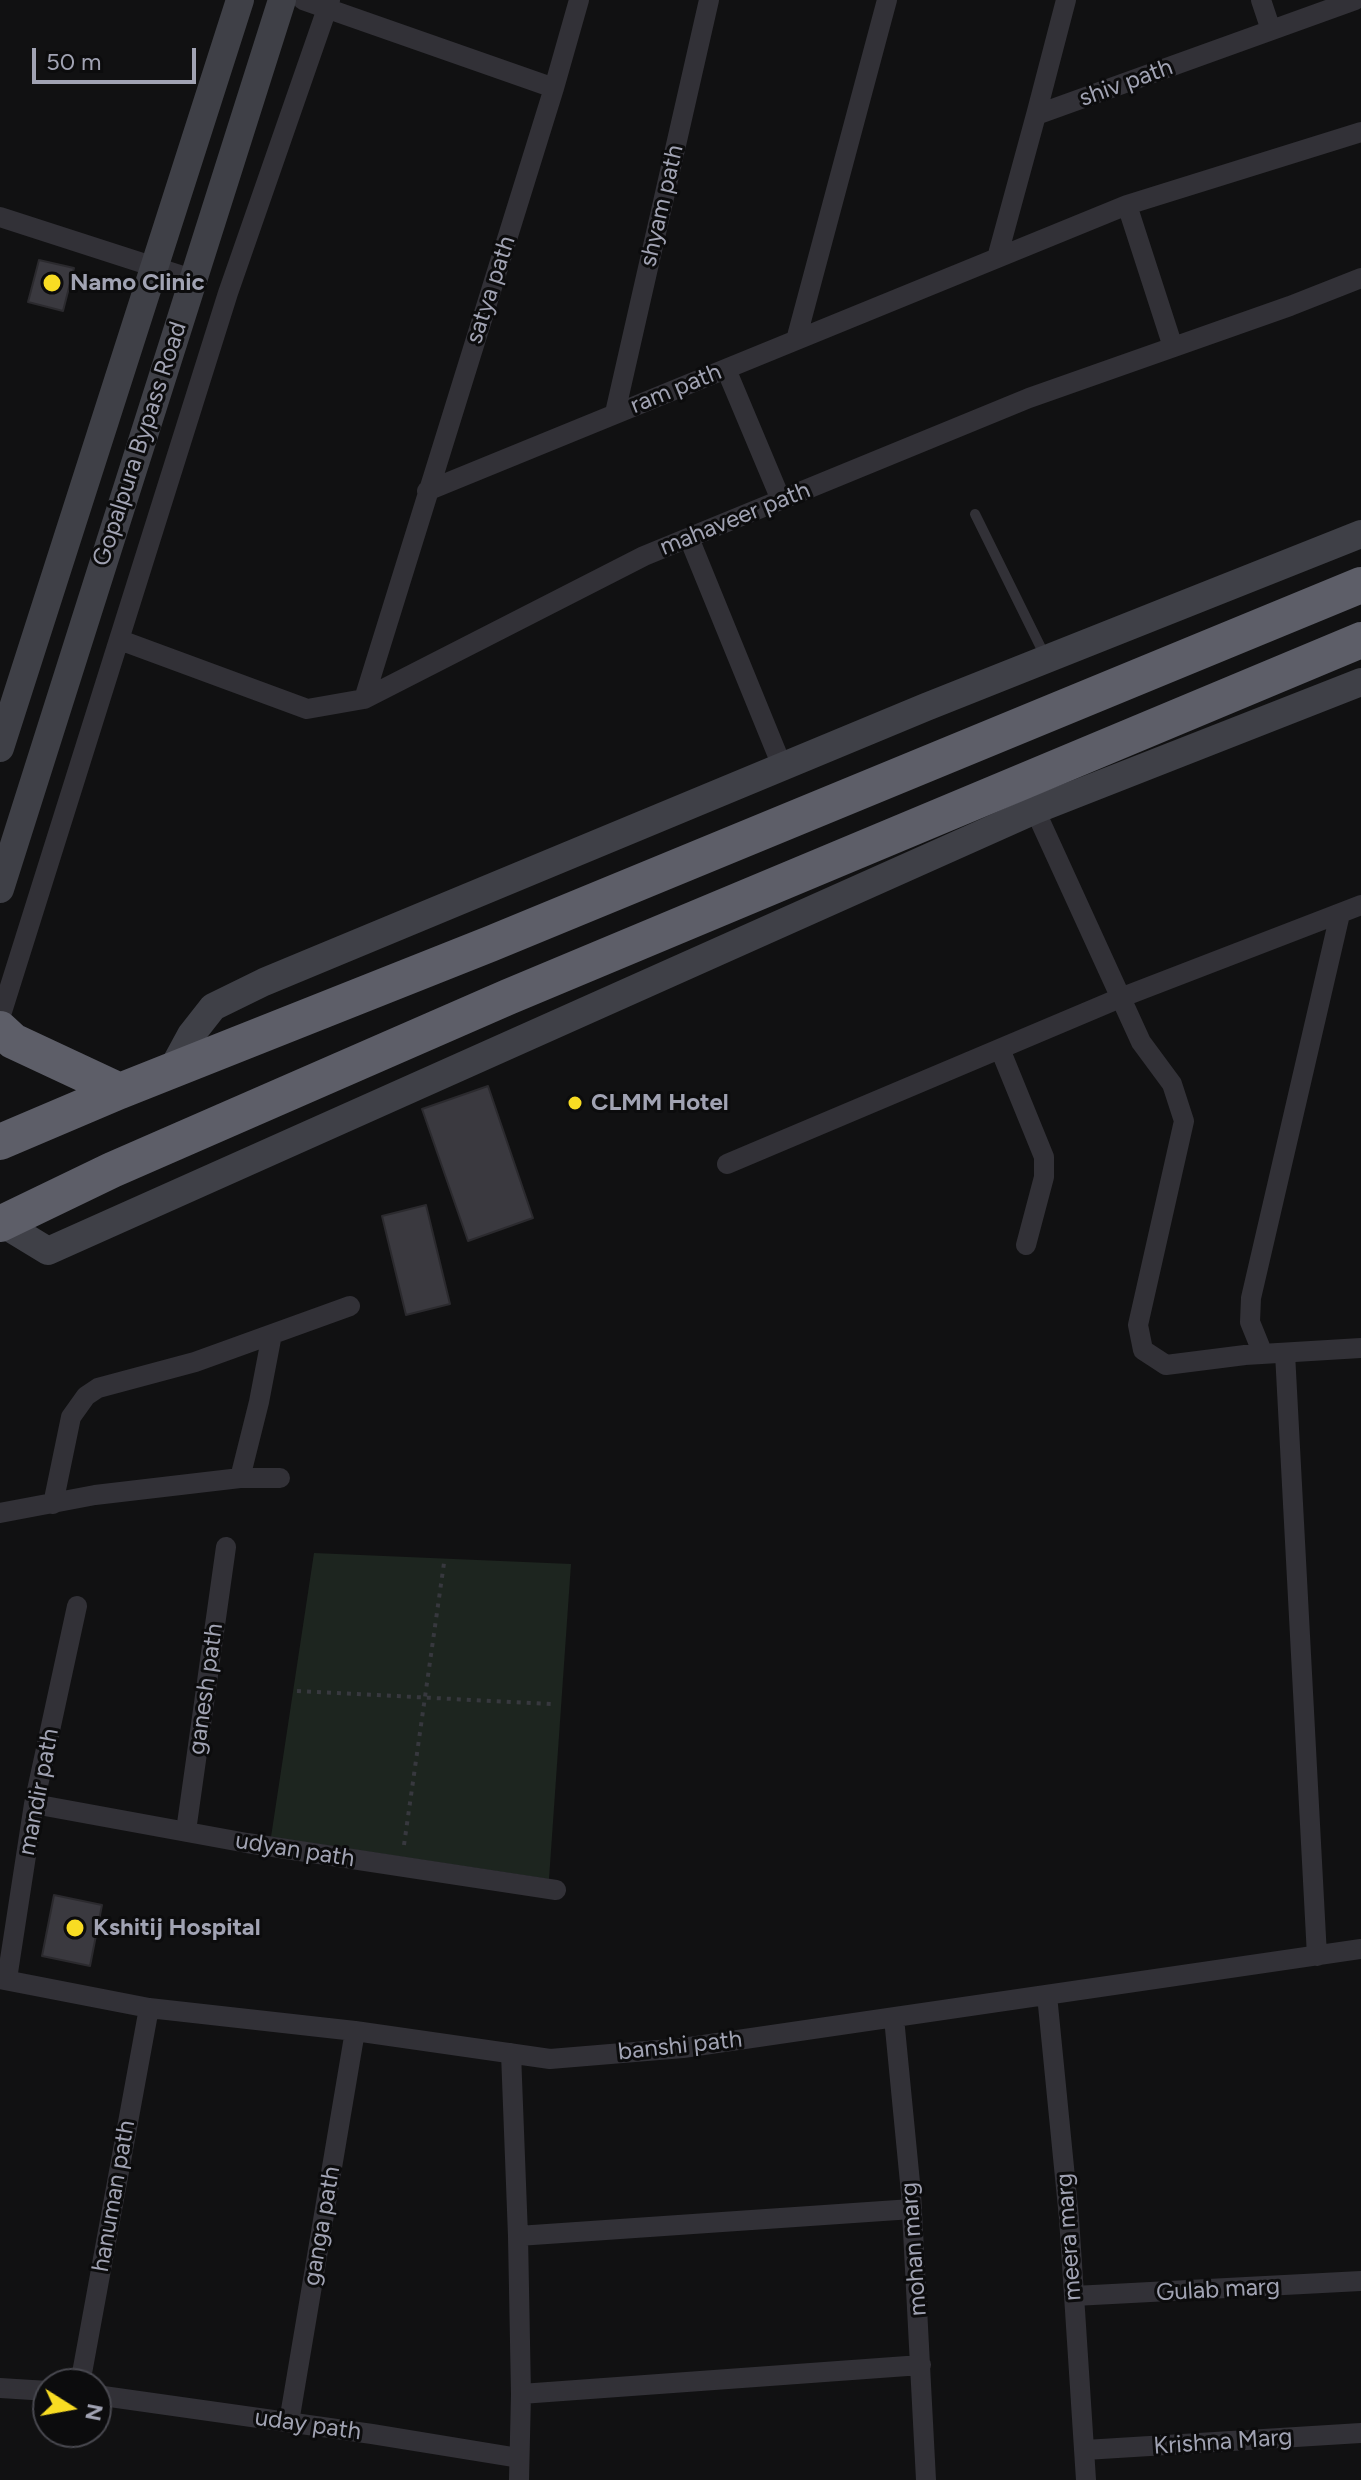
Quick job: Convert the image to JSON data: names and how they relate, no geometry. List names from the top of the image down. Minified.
{"streets":{"street":["shiv path","shyam path","satya path","ram path","Gopalpura Bypass Road","mahaveer path","ganesh path","mandir path","udyan path","banshi path","hanuman path","ganga path","meera marg","mohan marg","Gulab marg","uday path","Krishna Marg"]},"crossings":[["shyam path","ram path"],["satya path","ram path"],["ganesh path","udyan path"],["mandir path","udyan path"],["mandir path","banshi path"],["banshi path","hanuman path"],["banshi path","ganga path"],["banshi path","meera marg"],["banshi path","mohan marg"],["ganga path","uday path"],["meera marg","Gulab marg"],["meera marg","Krishna Marg"]],"places":["Namo Clinic","CLMM Hotel","Kshitij Hospital"],"scale_bar":"50 m","north":"right"}
